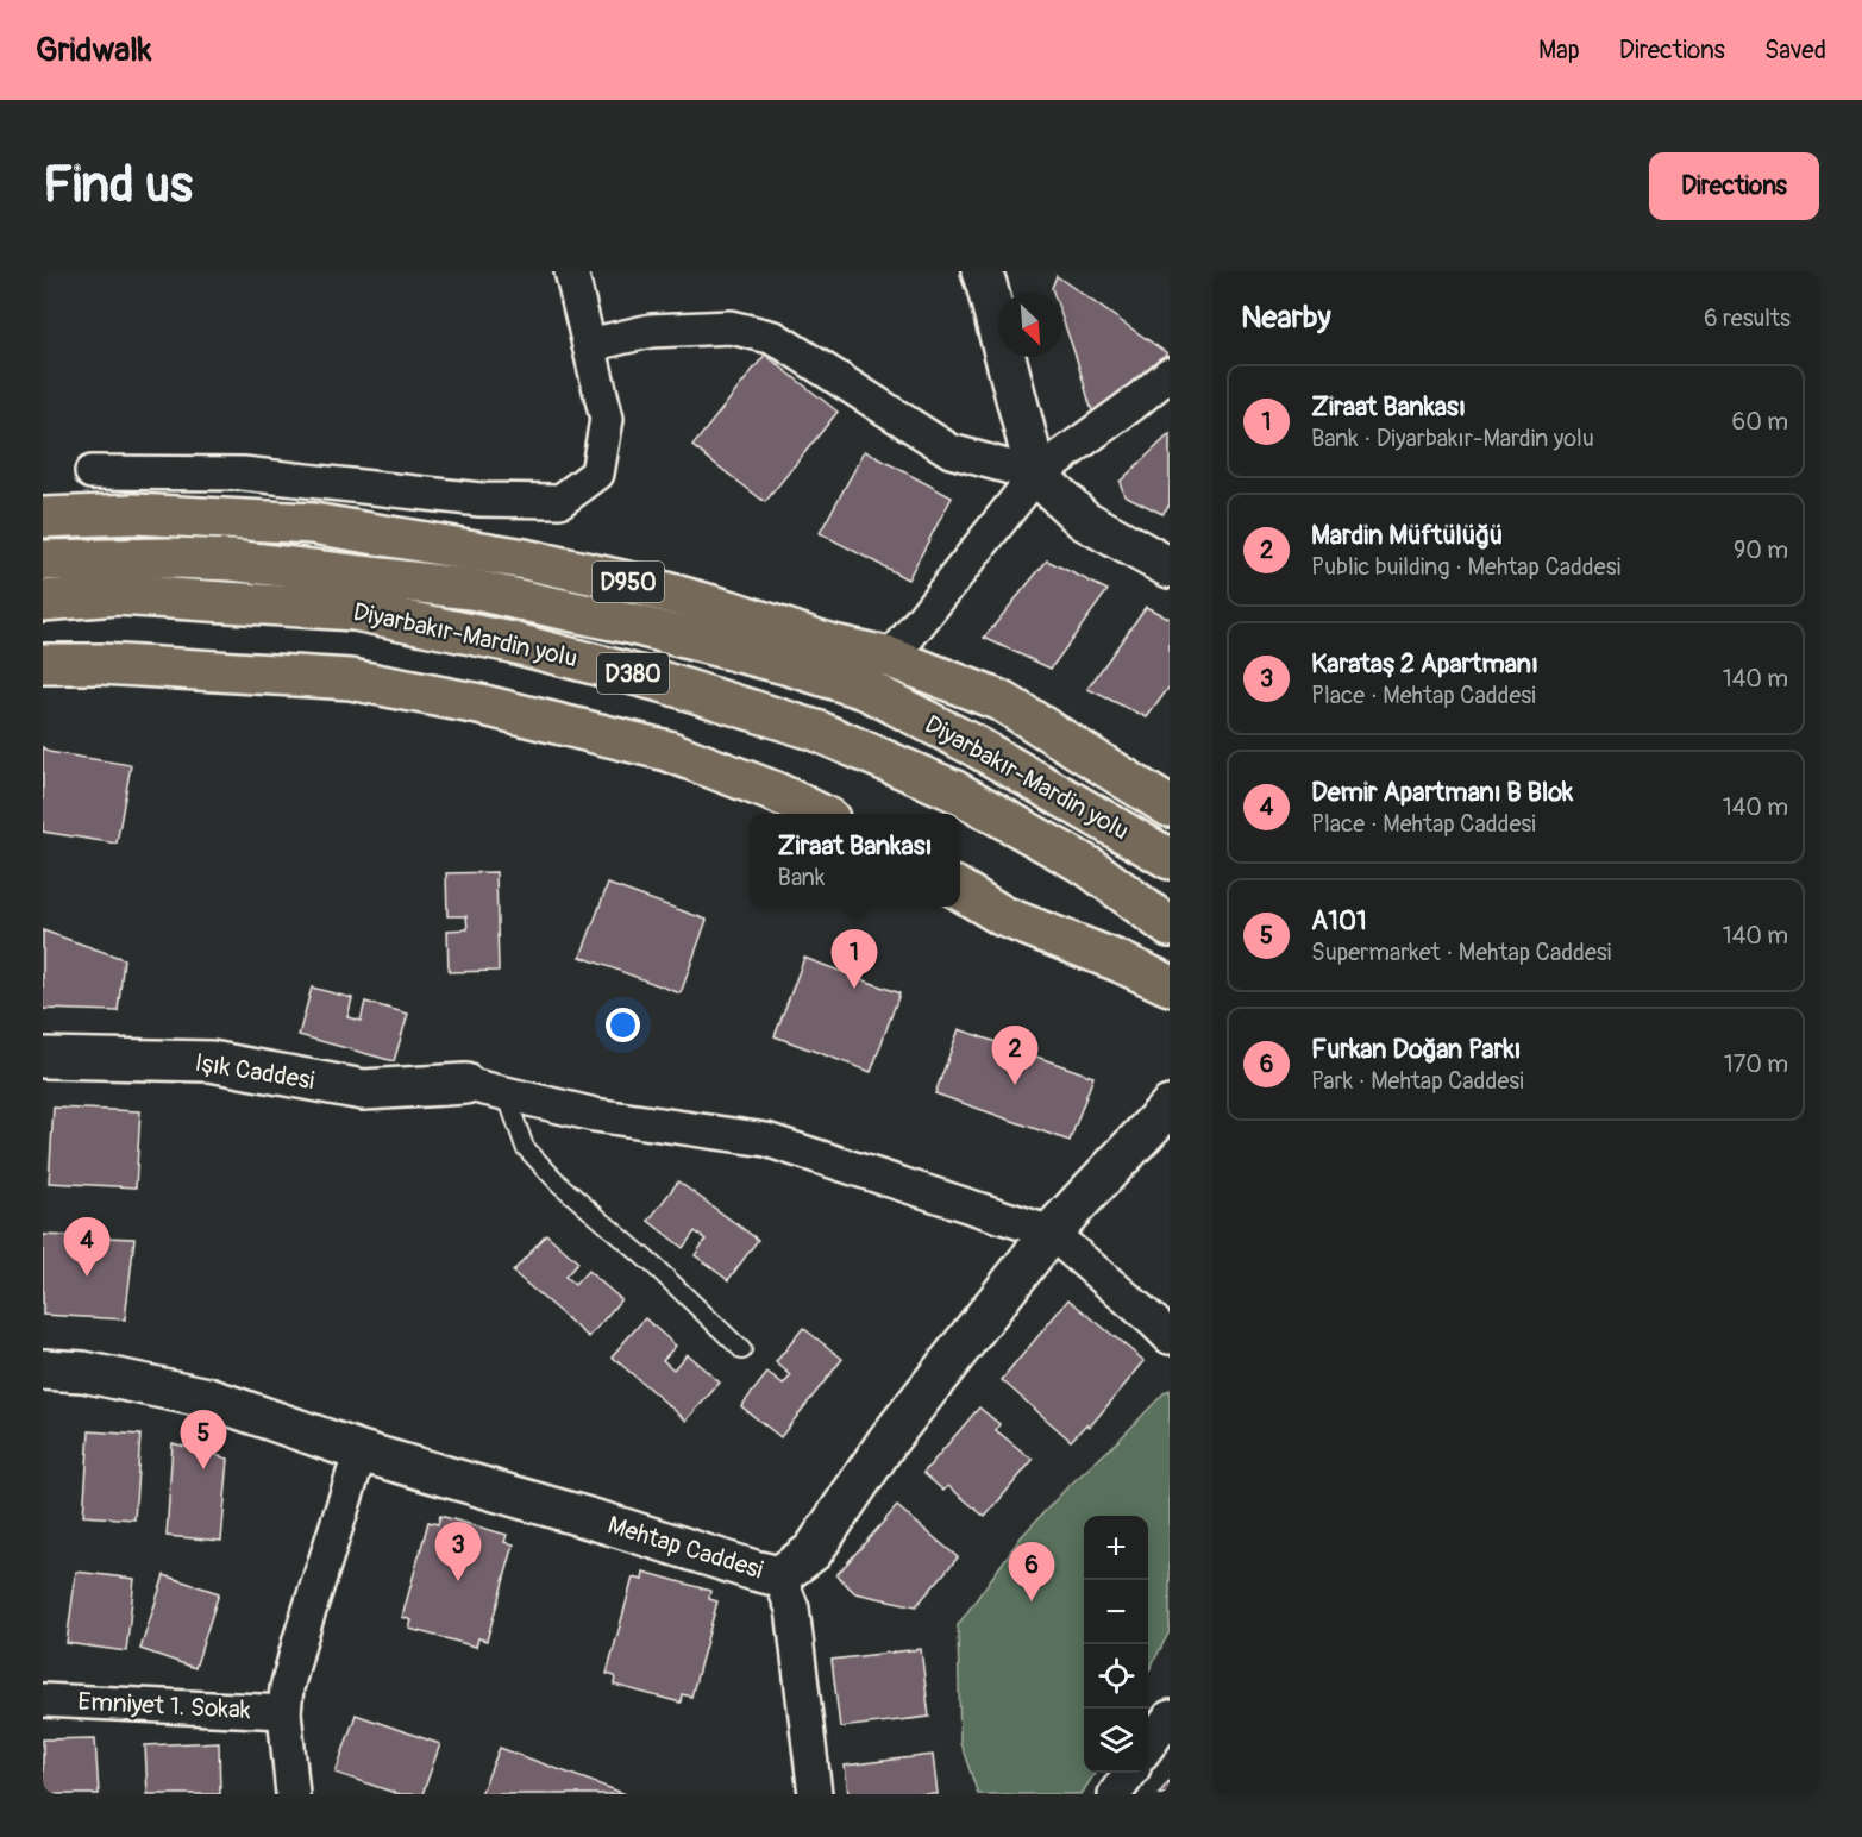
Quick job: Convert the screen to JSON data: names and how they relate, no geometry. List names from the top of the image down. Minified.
{"streets":{"highway":["D950","Diyarbakır-Mardin yolu","D380"],"street":["Işık Caddesi","Mehtap Caddesi","Emniyet 1. Sokak"]},"north":"bottom right","page":{"header":"Gridwalk","nav":["Map","Directions","Saved"],"buttons":"Directions","title":"Find us","heading":["Nearby","6 results"],"list":[{"mark":"1","name":"Ziraat Bankası","note":"Bank · Diyarbakır-Mardin yolu","value":"60 m"},{"mark":"2","name":"Mardin Müftülüğü","note":"Public building · Mehtap Caddesi","value":"90 m"},{"mark":"3","name":"Karataş 2 Apartmanı","note":"Place · Mehtap Caddesi","value":"140 m"},{"mark":"4","name":"Demir Apartmanı B Blok","note":"Place · Mehtap Caddesi","value":"140 m"},{"mark":"5","name":"A101","note":"Supermarket · Mehtap Caddesi","value":"140 m"},{"mark":"6","name":"Furkan Doğan Parkı","note":"Park · Mehtap Caddesi","value":"170 m"}],"popup":["Ziraat Bankası","Bank"],"pins":["1","2","4","5","3","6"],"map_buttons":["+","−"]}}
